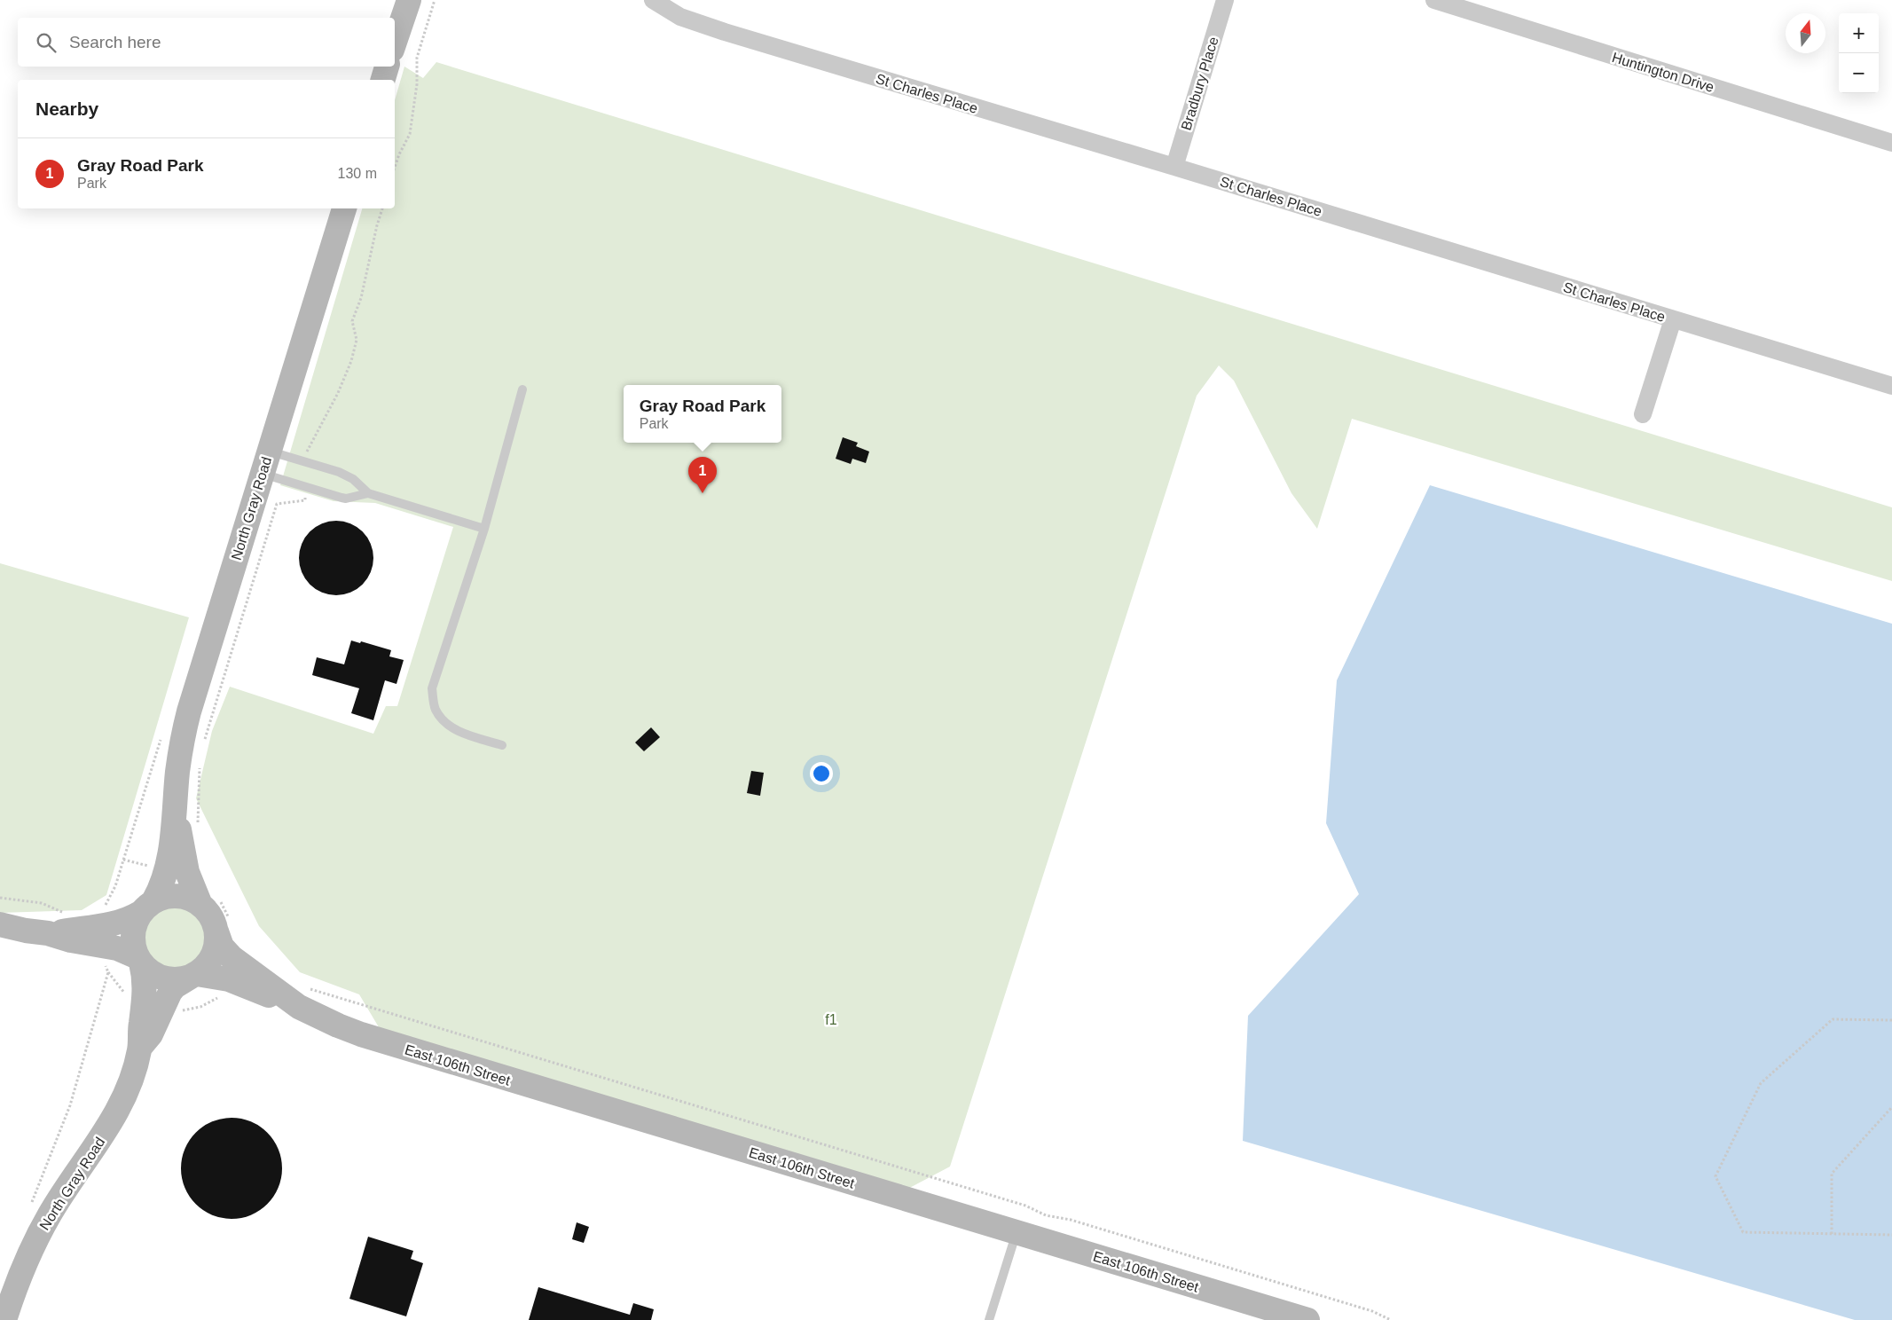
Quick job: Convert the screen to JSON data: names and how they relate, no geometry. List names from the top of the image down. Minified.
{"streets":{"street":["Huntington Drive","Bradbury Place","St Charles Place","North Gray Road","East 106th Street"]},"crossings":[["Bradbury Place","St Charles Place"],["North Gray Road","East 106th Street"]],"parks":["f1"],"north":"top","page":{"map_buttons":["+","−"],"search":"Search here","heading":"Nearby","list":[{"mark":"1","name":"Gray Road Park","note":"Park","value":"130 m"}],"popup":["Gray Road Park","Park"],"pins":"1"}}
